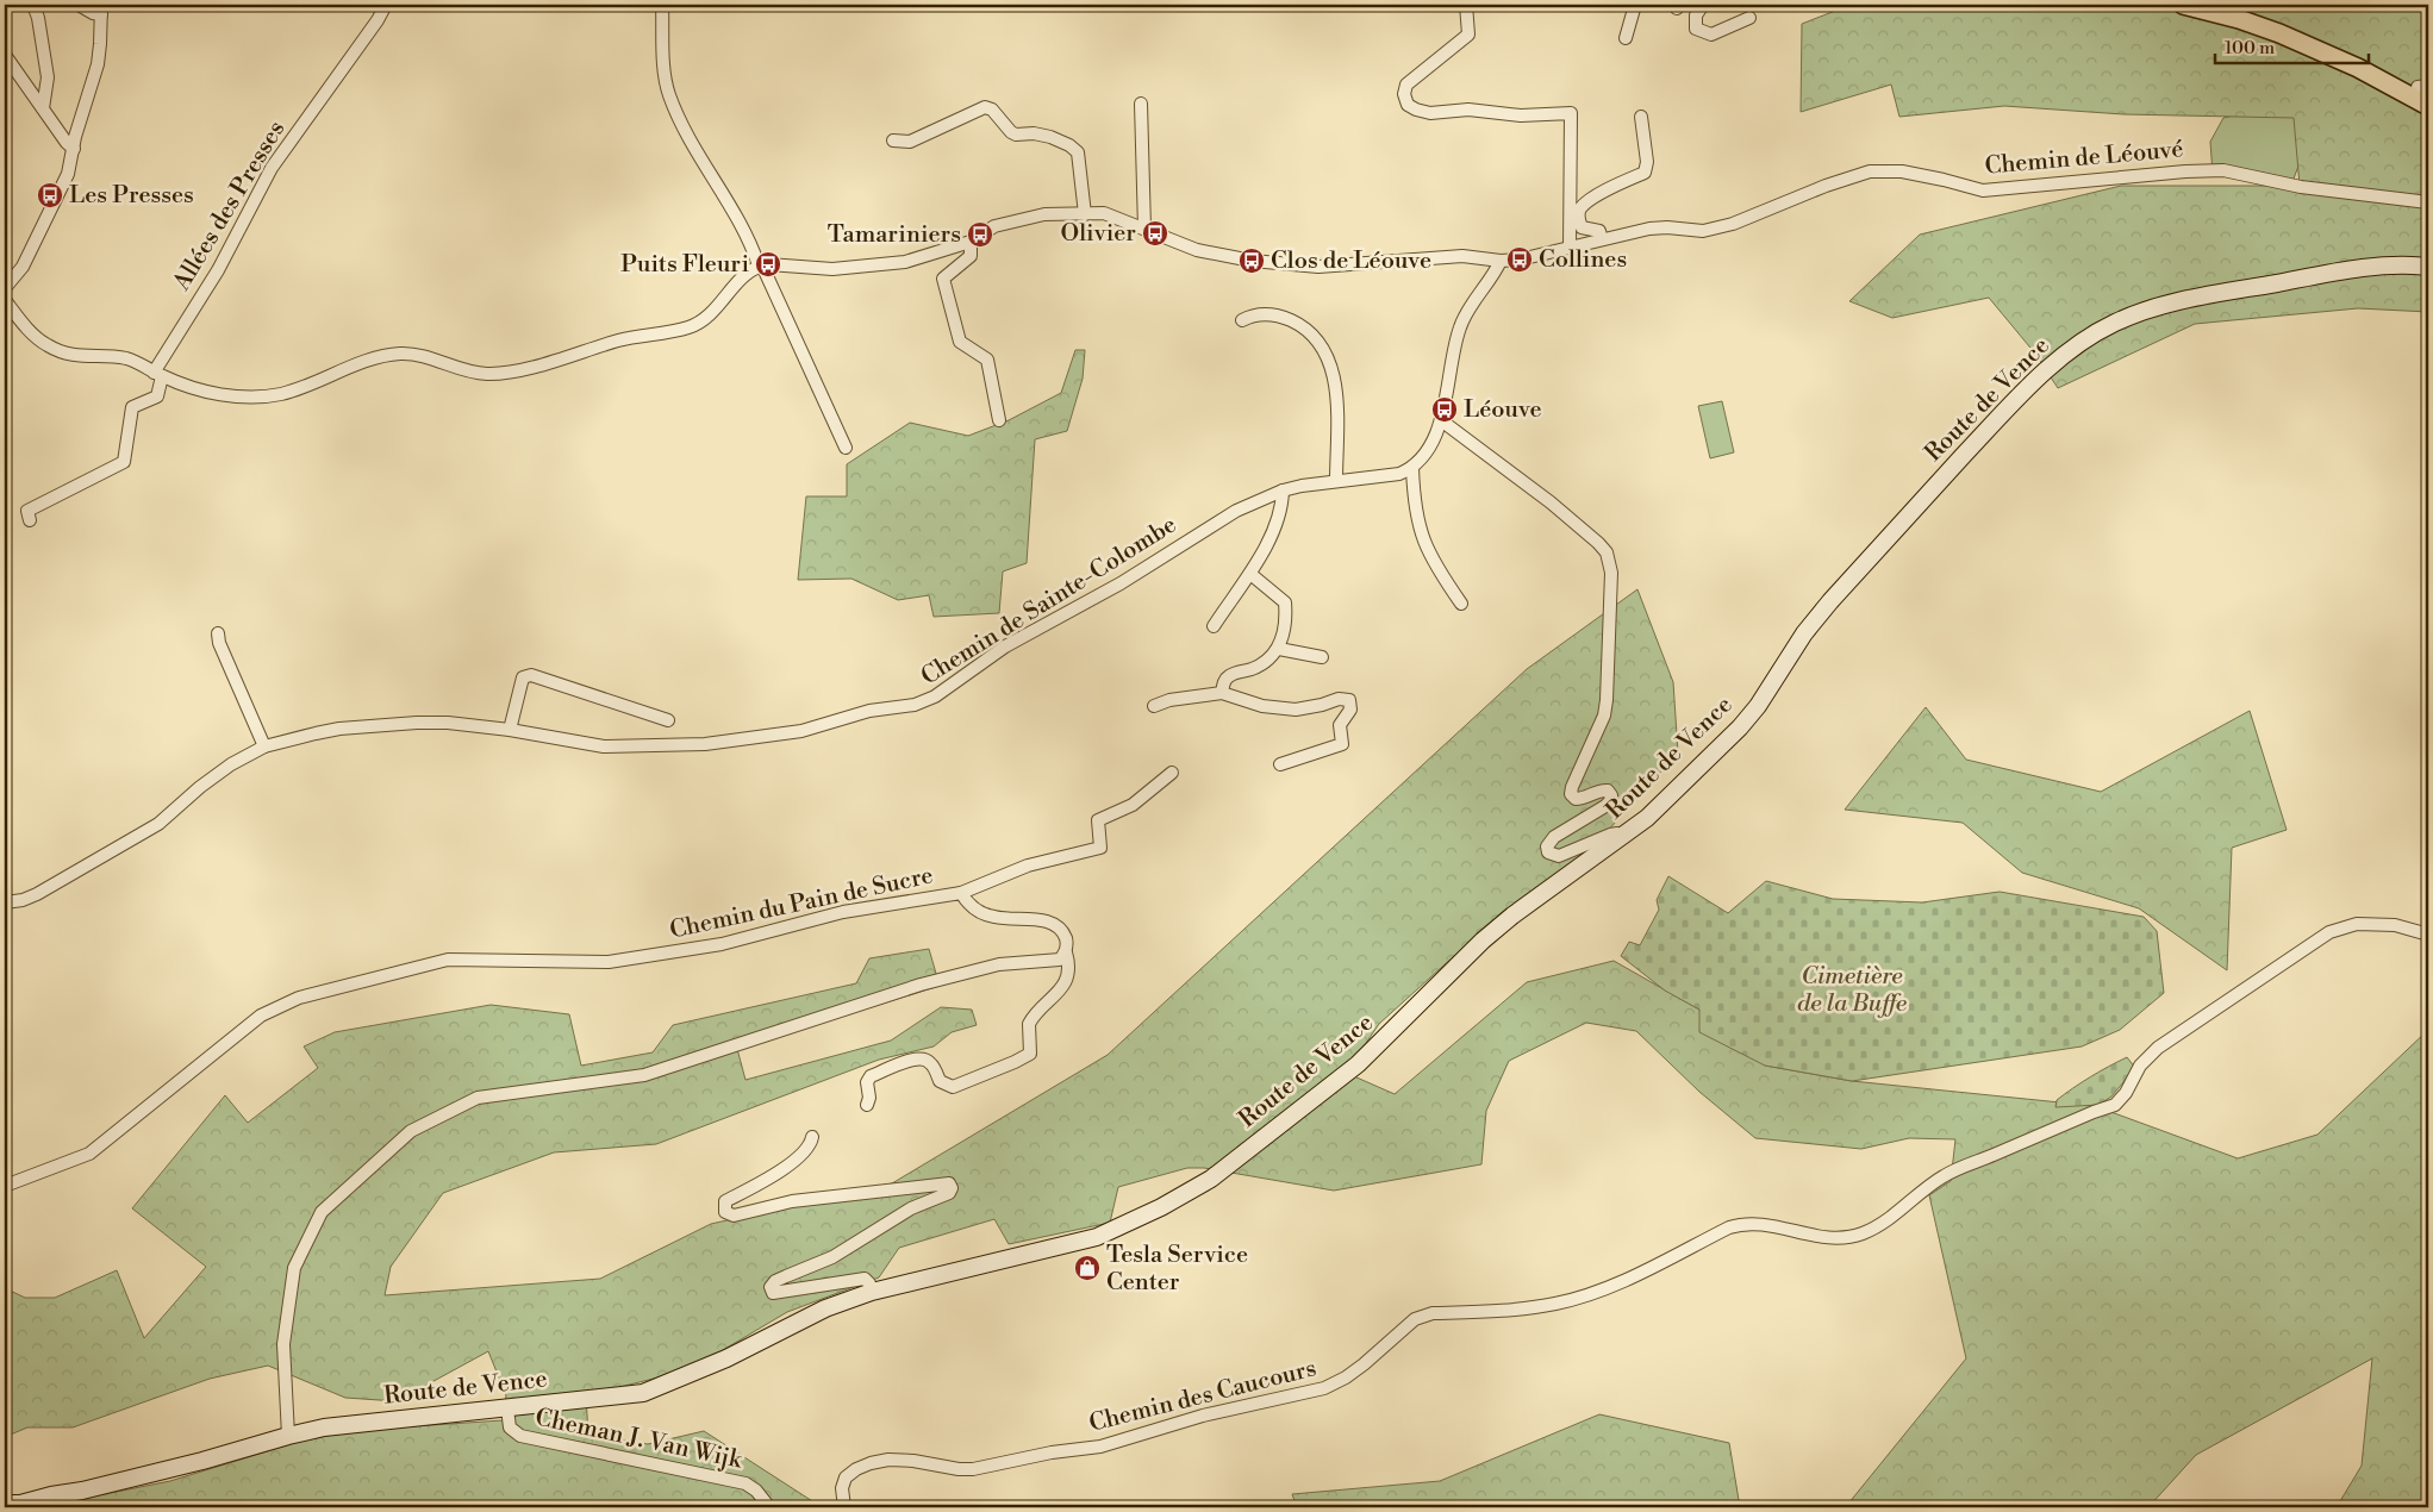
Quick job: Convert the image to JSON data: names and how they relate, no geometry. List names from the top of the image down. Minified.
{"streets":{"main road":["Route de Vence"],"street":["Chemin de Léouvé","Allées des Presses","Chemin de Sainte-Colombe","Chemin du Pain de Sucre","Chemin des Caucours","Cheman J. Van Wijk"]},"crossings":[["Route de Vence","Cheman J. Van Wijk"]],"parks":["Cimetière de la Buffe"],"places":{"bus stop":["Les Presses","Olivier","Tamariniers","Collines","Clos de Léouve","Puits Fleuri","Léouve"],"shop":["Tesla Service Center"]},"scale_bar":"100 m"}
